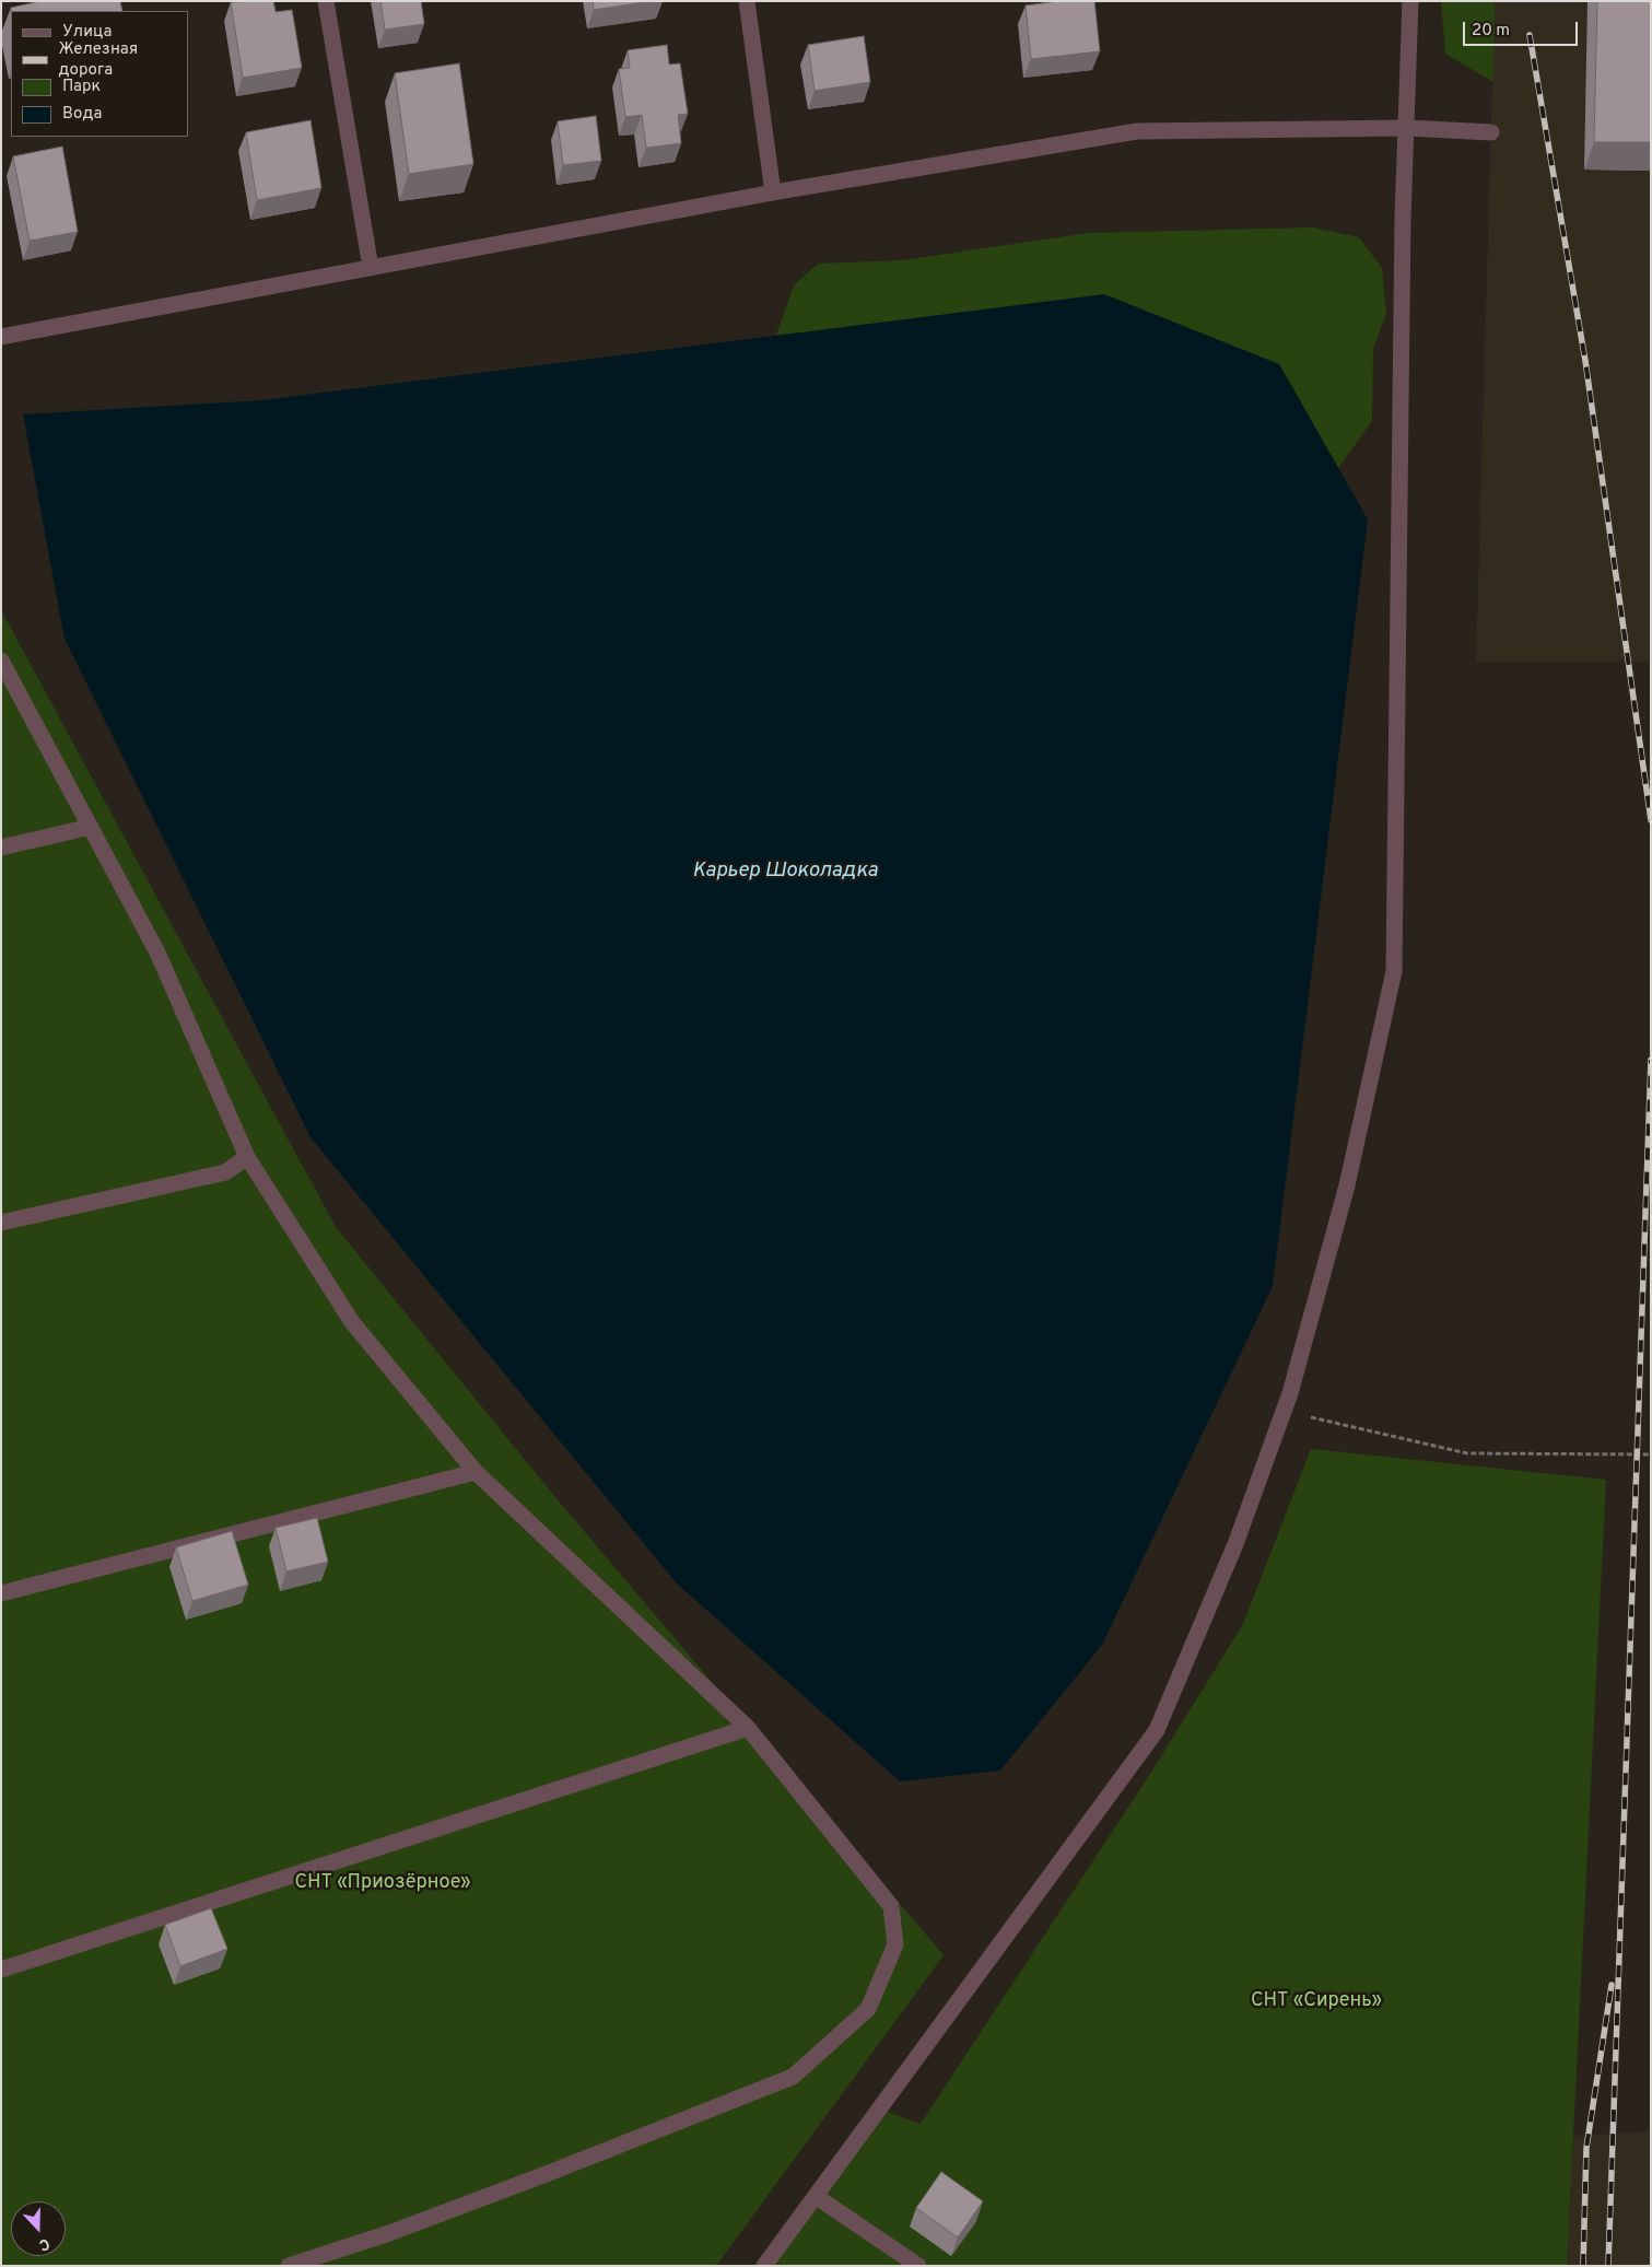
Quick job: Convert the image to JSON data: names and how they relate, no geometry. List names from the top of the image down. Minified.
{"water":["Карьер Шоколадка"],"parks":["СНТ «Приозёрное»","СНТ «Сирень»"],"legend":["Улица","Железная дорога","Парк","Вода"],"scale_bar":"20 m","north":"bottom"}
